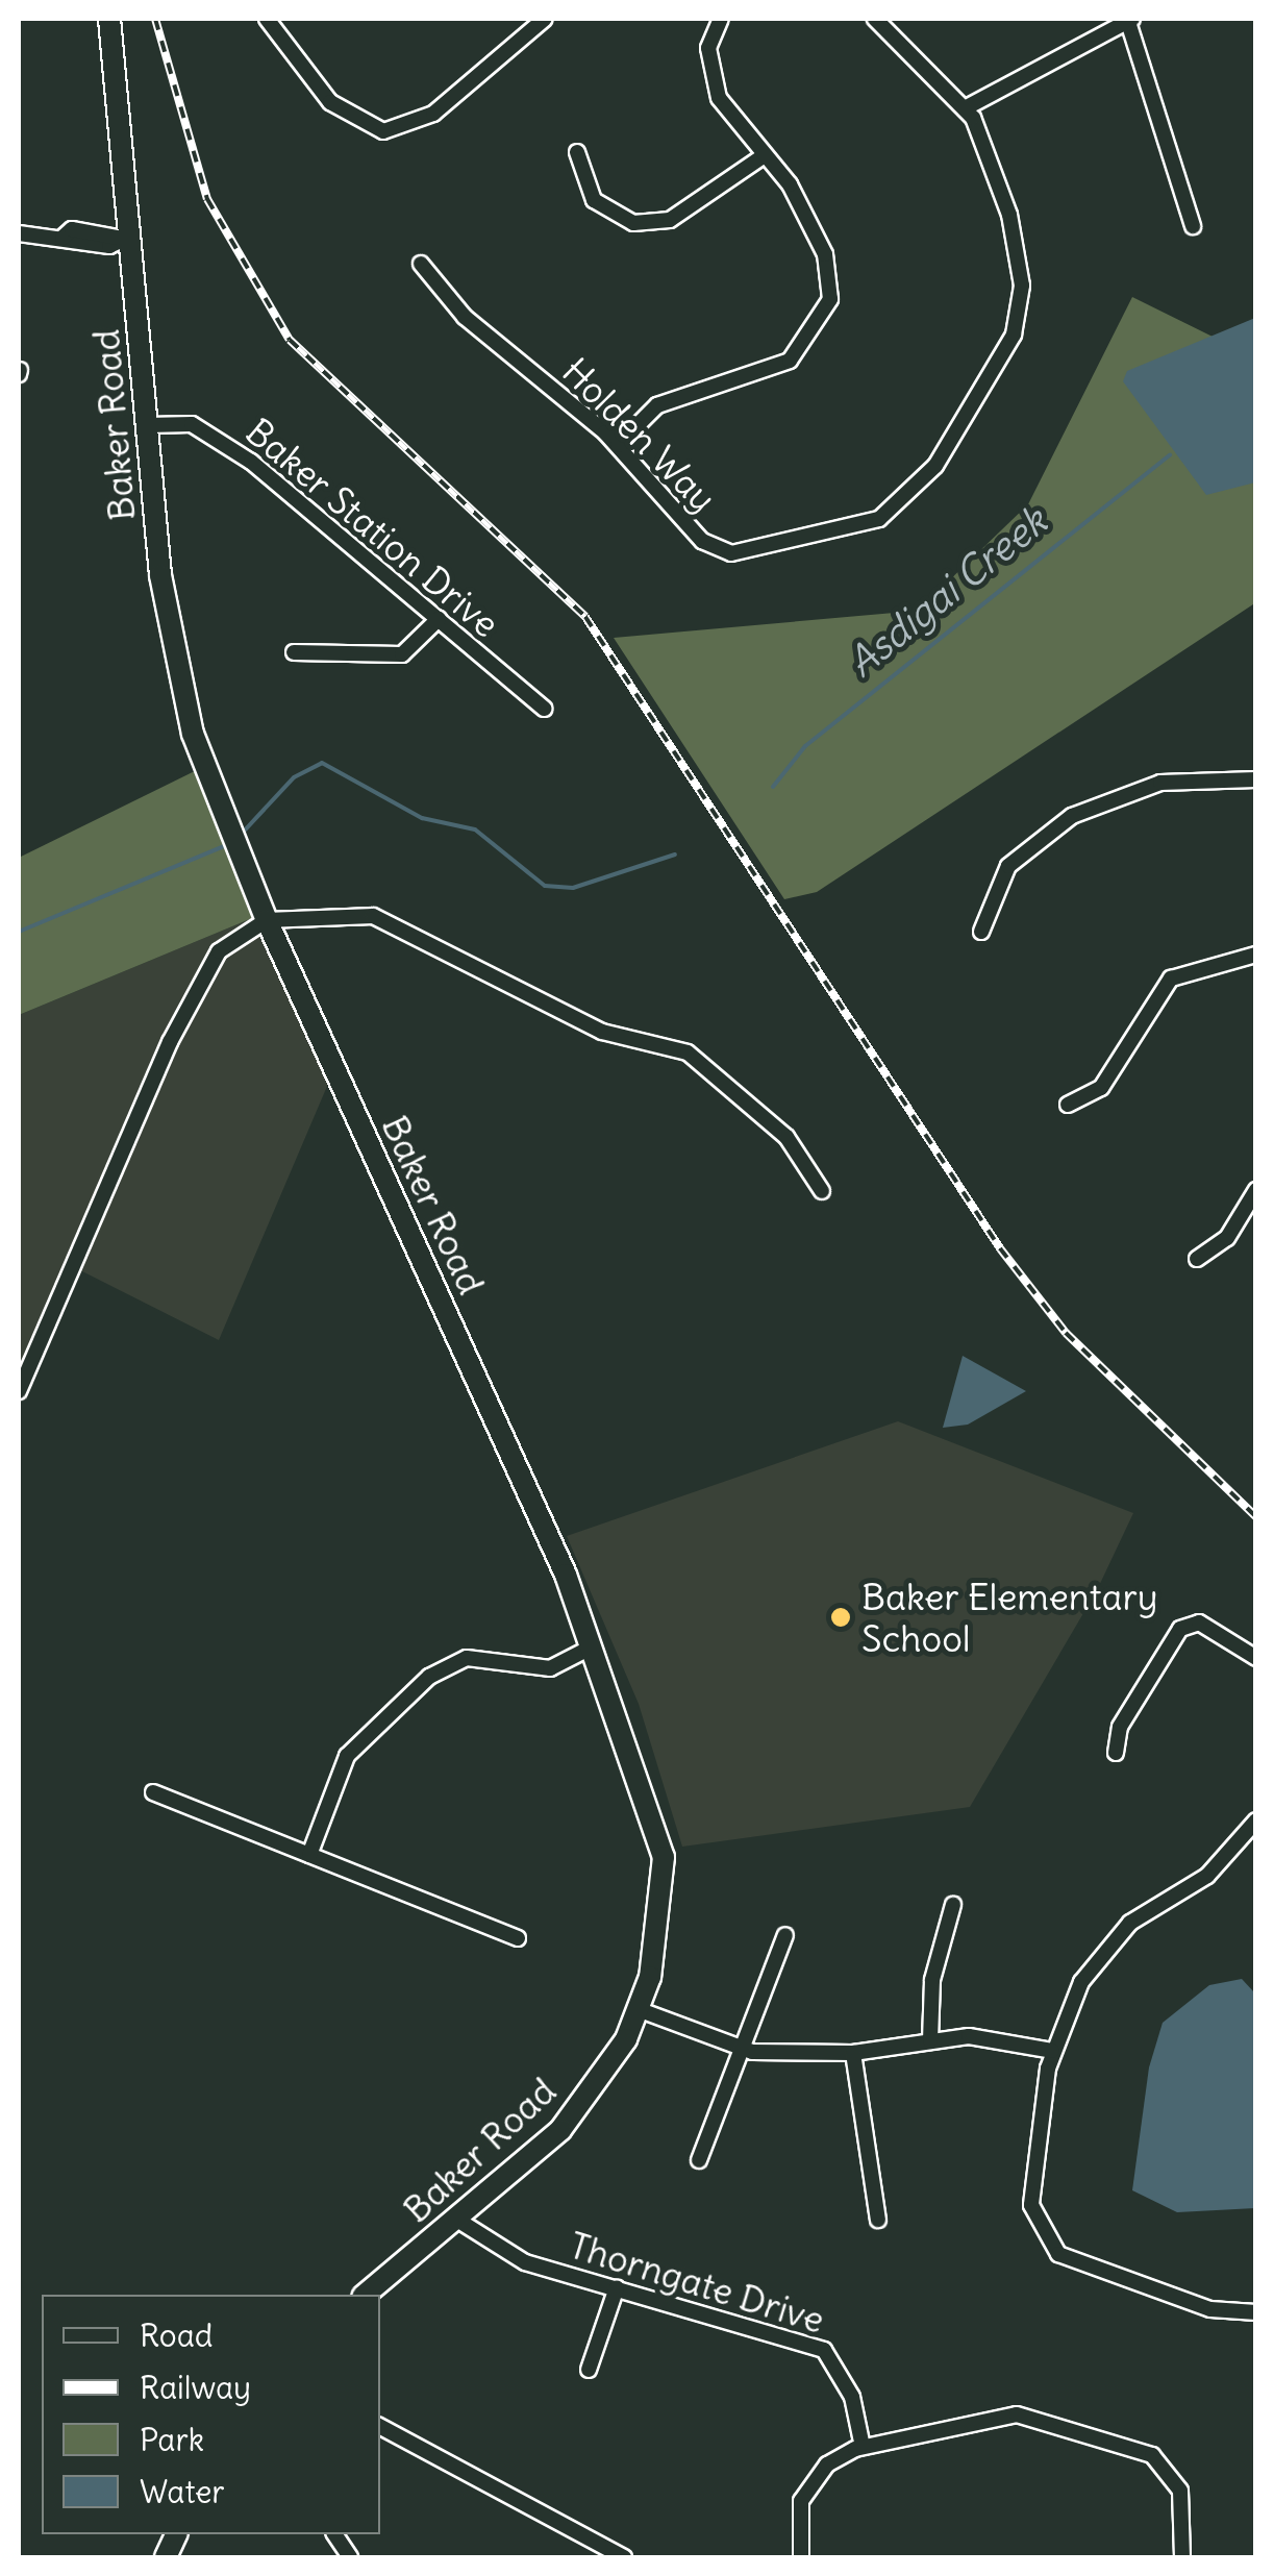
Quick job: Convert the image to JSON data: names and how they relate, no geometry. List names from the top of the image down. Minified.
{"streets":{"main road":["Baker Road"],"street":["Holden Way","Baker Station Drive","Thorngate Drive"]},"crossings":[["Baker Road","Baker Station Drive"],["Baker Road","Thorngate Drive"]],"water":["Asdigai Creek"],"places":["Baker Elementary School"],"legend":["Road","Railway","Park","Water"]}
